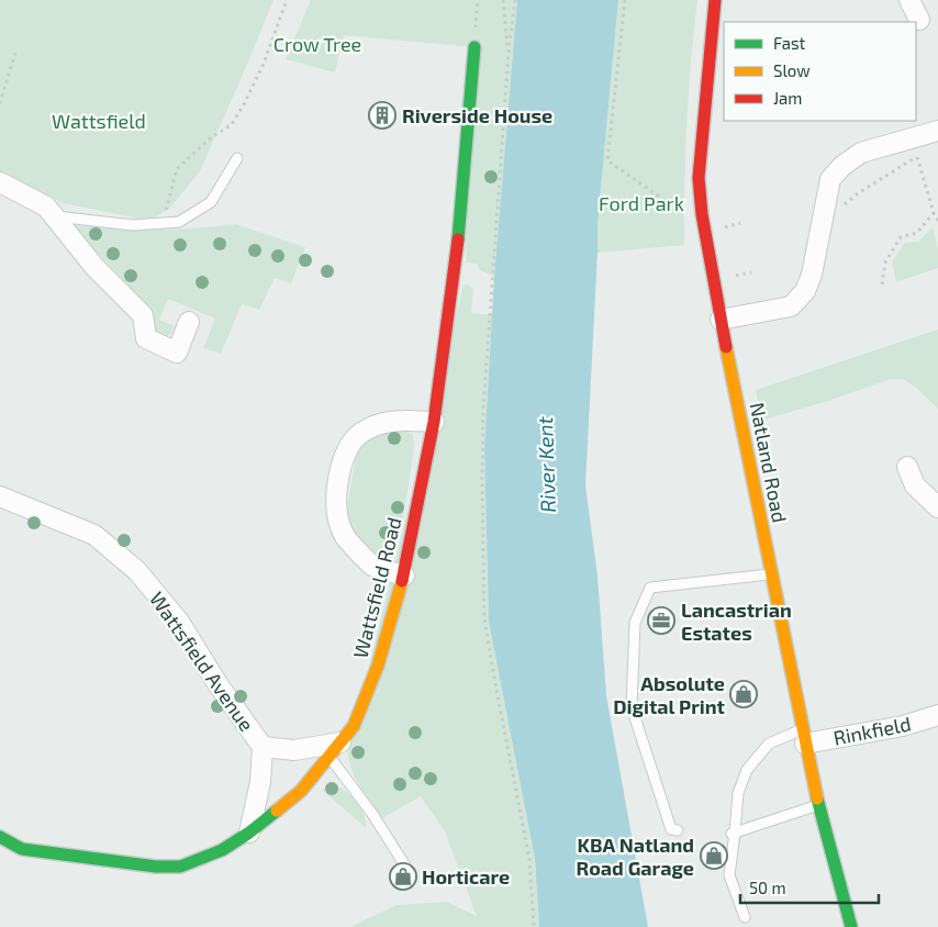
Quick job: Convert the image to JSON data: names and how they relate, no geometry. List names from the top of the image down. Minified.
{"streets":{"street":["Natland Road","Wattsfield Road","Wattsfield Avenue","Rinkfield"]},"crossings":[["Natland Road","Rinkfield"],["Wattsfield Road","Wattsfield Avenue"]],"water":["River Kent"],"parks":["Crow Tree","Wattsfield","Ford Park"],"places":{"building":["Riverside House"],"office":["Lancastrian Estates"],"shop":["Absolute Digital Print","KBA Natland Road Garage","Horticare"]},"legend":["Fast","Slow","Jam"],"scale_bar":"50 m"}
